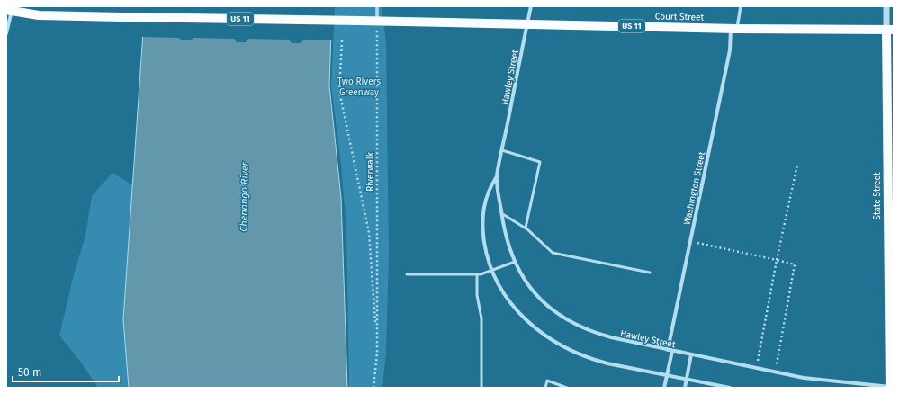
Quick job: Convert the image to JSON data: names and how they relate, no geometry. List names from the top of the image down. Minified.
{"streets":{"main road":["Court Street","US 11","State Street"],"street":["Hawley Street","Washington Street"],"path":["Riverwalk"]},"crossings":[["Court Street","Hawley Street"],["Court Street","Riverwalk"],["Court Street","Washington Street"],["Court Street","State Street"],["Hawley Street","Washington Street"],["Hawley Street","State Street"]],"water":["Chenango River"],"parks":["Two Rivers Greenway"],"scale_bar":"50 m"}
